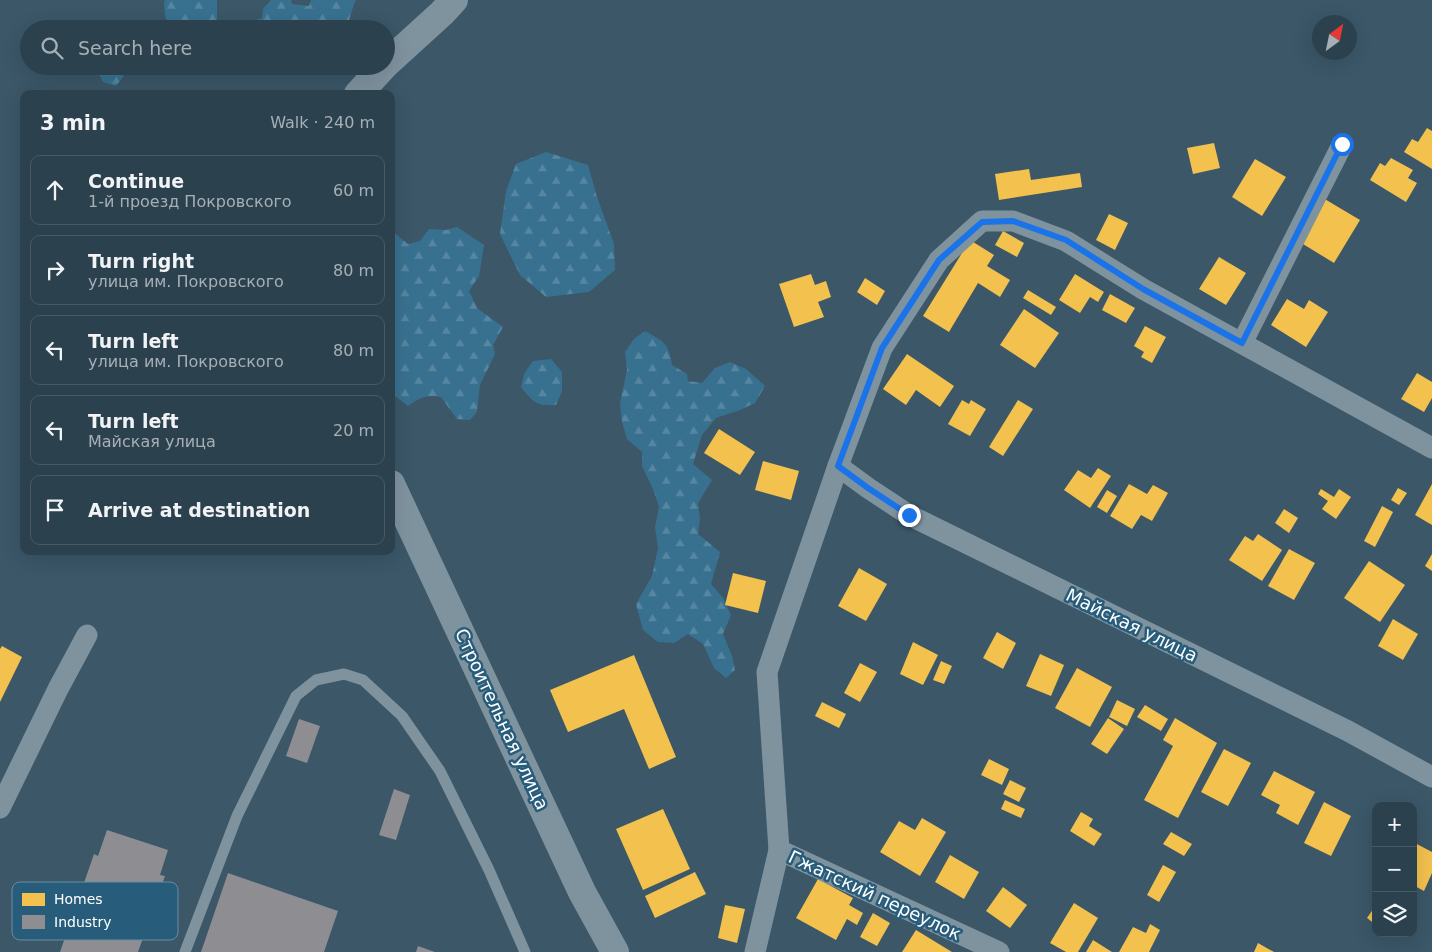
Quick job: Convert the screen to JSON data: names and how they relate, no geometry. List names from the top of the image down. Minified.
{"streets":{"street":["Майская улица","Строительная улица","Гжатский переулок"]},"legend":["Homes","Industry"],"north":"top right","page":{"search":"Search here","heading":["3 min","Walk · 240 m"],"list":[["Continue","1-й проезд Покровского","60 m"],["Turn right","улица им. Покровского","80 m"],["Turn left","улица им. Покровского","80 m"],["Turn left","Майская улица","20 m"],"Arrive at destination"],"map_buttons":["+","−"]}}
